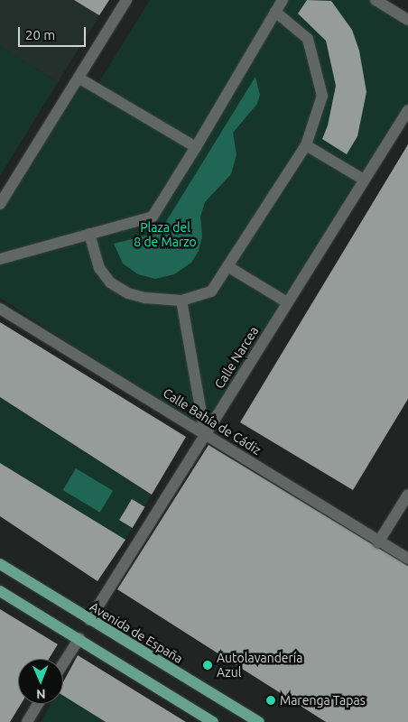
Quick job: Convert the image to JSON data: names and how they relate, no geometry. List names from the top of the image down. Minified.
{"streets":{"main road":["Avenida de España"],"street":["Calle Narcea","Calle Bahía de Cádiz"]},"crossings":[["Calle Narcea","Calle Bahía de Cádiz"],["Calle Narcea","Avenida de España"]],"parks":["Plaza del 8 de Marzo"],"places":["Autolavandería Azul","Marenga Tapas"],"scale_bar":"20 m","north":"bottom"}
